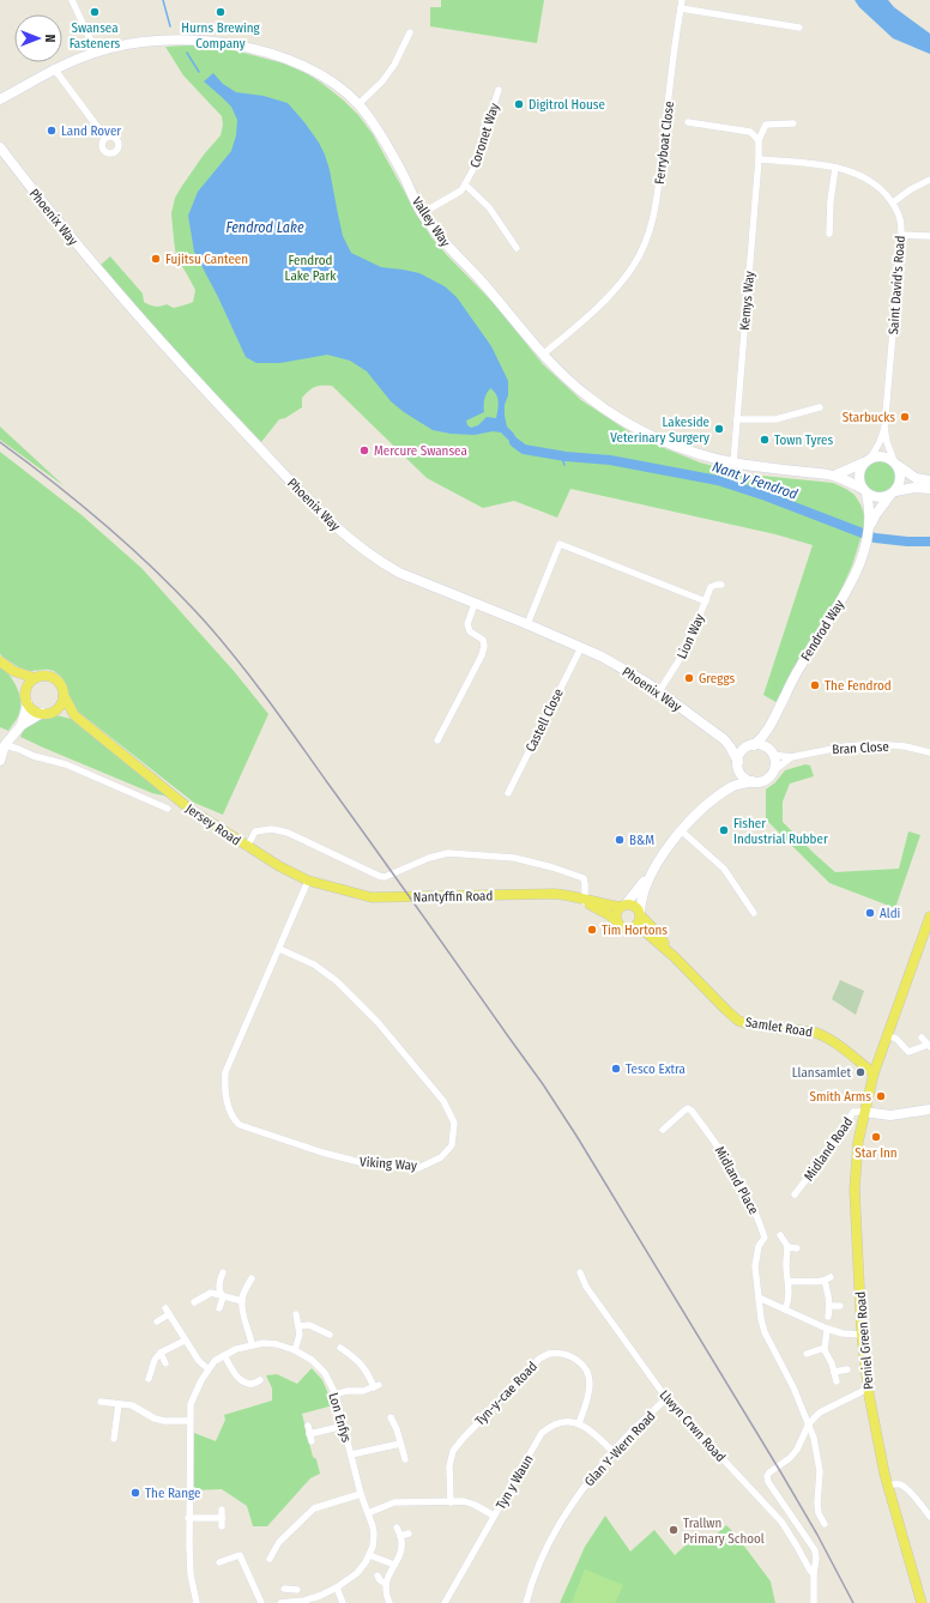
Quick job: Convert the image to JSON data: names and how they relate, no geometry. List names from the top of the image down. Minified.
{"streets":{"main road":["Jersey Road","Nantyffin Road","Samlet Road","Peniel Green Road"],"street":["Coronet Way","Ferryboat Close","Phoenix Way","Valley Way","Saint David's Road","Kemys Way","Fendrod Way","Lion Way","Castell Close","Bran Close","Midland Road","Viking Way","Midland Place","Tyn-y-cae Road","Lon Enfys","Llwyn Crwn Road","Glan Y-Wern Road","Tyn y Waun"]},"crossings":[["Coronet Way","Valley Way"],["Ferryboat Close","Valley Way"],["Phoenix Way","Fendrod Way"],["Phoenix Way","Lion Way"],["Phoenix Way","Castell Close"],["Phoenix Way","Bran Close"],["Valley Way","Saint David's Road"],["Valley Way","Kemys Way"],["Valley Way","Fendrod Way"],["Saint David's Road","Kemys Way"],["Saint David's Road","Fendrod Way"],["Fendrod Way","Bran Close"],["Jersey Road","Nantyffin Road"],["Jersey Road","Viking Way"],["Nantyffin Road","Samlet Road"],["Samlet Road","Peniel Green Road"],["Midland Road","Peniel Green Road"],["Tyn-y-cae Road","Tyn y Waun"],["Llwyn Crwn Road","Glan Y-Wern Road"]],"water":["Fendrod Lake","Nant y Fendrod"],"parks":["Fendrod Lake Park"],"places":["Swansea Fasteners","Hurns Brewing Company","Digitrol House","Land Rover","Fujitsu Canteen","Starbucks","Lakeside Veterinary Surgery","Town Tyres","Mercure Swansea","Greggs","The Fendrod","Fisher Industrial Rubber","B&M","Aldi","Tim Hortons","Tesco Extra","Llansamlet","Smith Arms","Star Inn","The Range","Trallwn Primary School"],"north":"right"}
